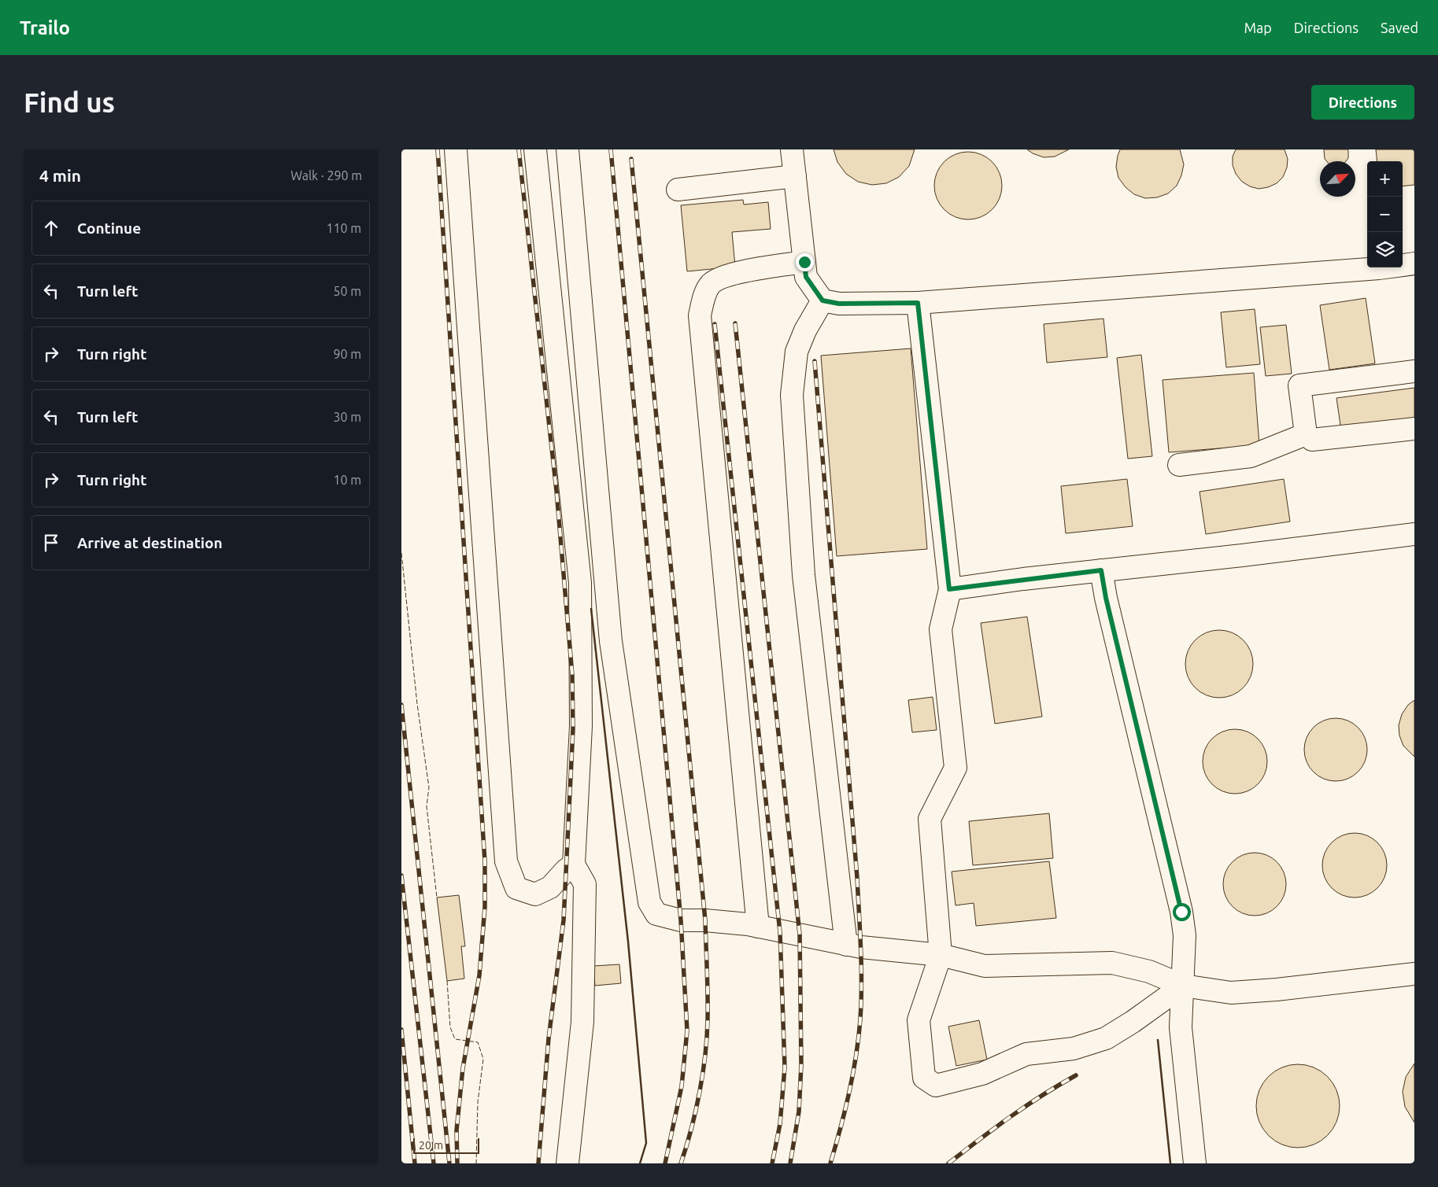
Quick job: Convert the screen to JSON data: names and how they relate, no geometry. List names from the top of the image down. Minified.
{"scale_bar":"20 m","north":"top right","page":{"header":"Trailo","nav":["Map","Directions","Saved"],"buttons":"Directions","title":"Find us","heading":["4 min","Walk · 290 m"],"map_buttons":["+","−"],"list":[["Continue","110 m"],["Turn left","50 m"],["Turn right","90 m"],["Turn left","30 m"],["Turn right","10 m"],"Arrive at destination"],"scale":"20 m"}}
